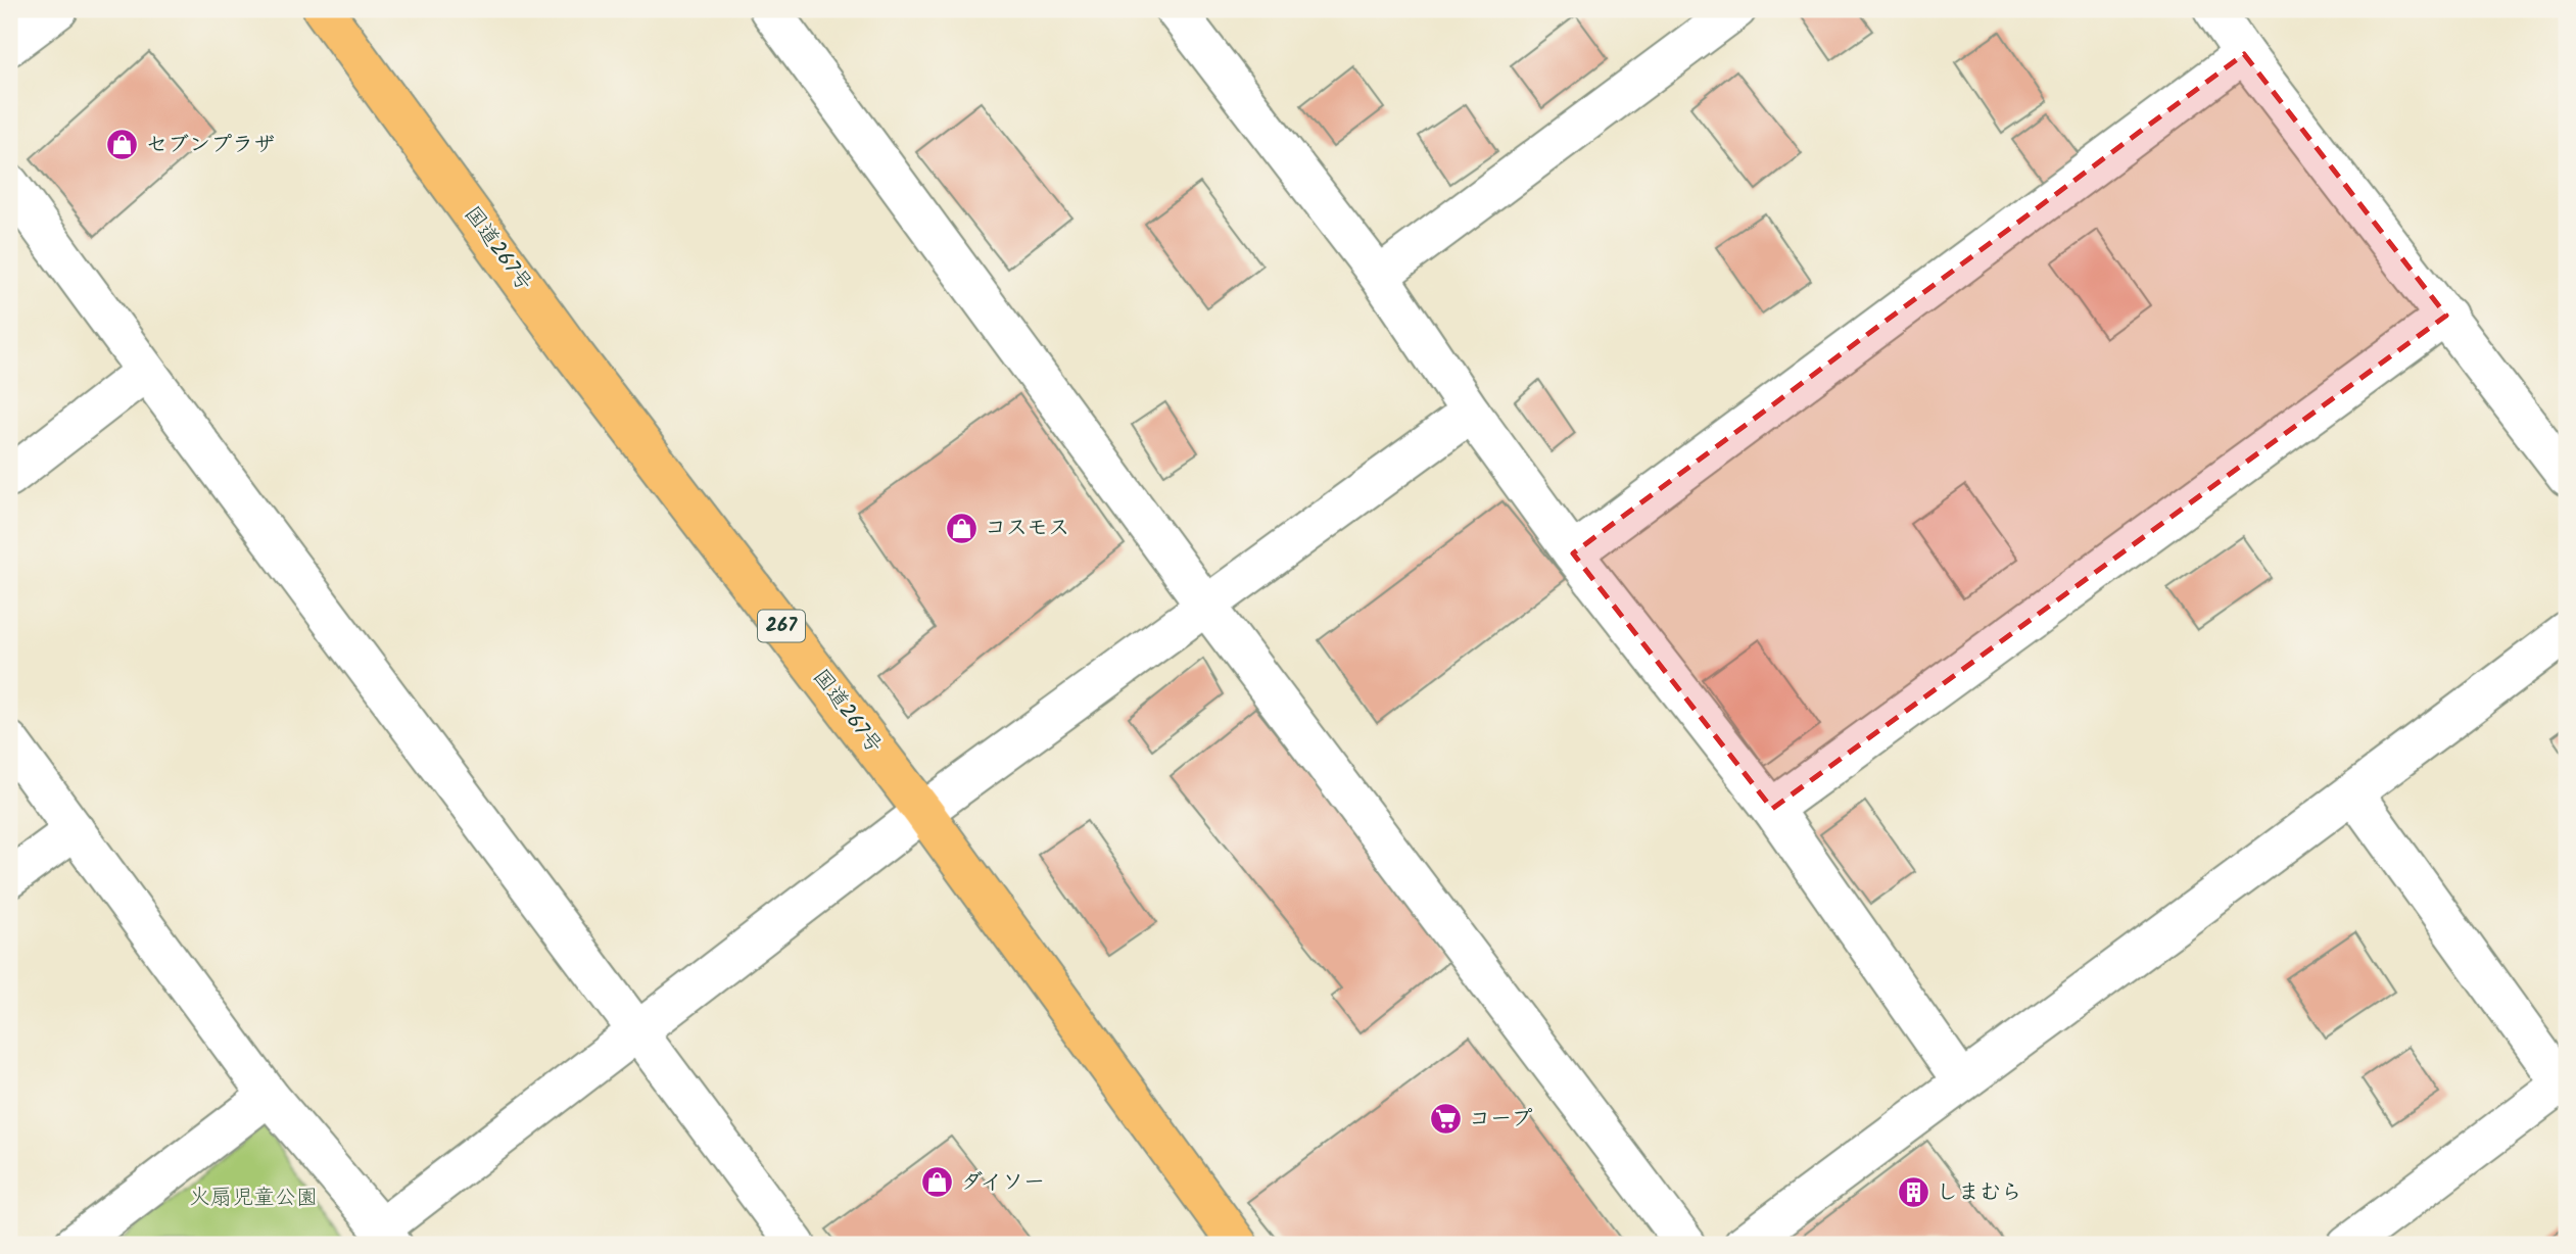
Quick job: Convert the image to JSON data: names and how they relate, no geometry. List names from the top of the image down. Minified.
{"streets":{"highway":["国道267号","267"]},"parks":["火扇児童公園"],"places":{"shop":["セブンプラザ","コスモス","ダイソー"],"supermarket":["コープ"],"building":["しまむら"]}}
